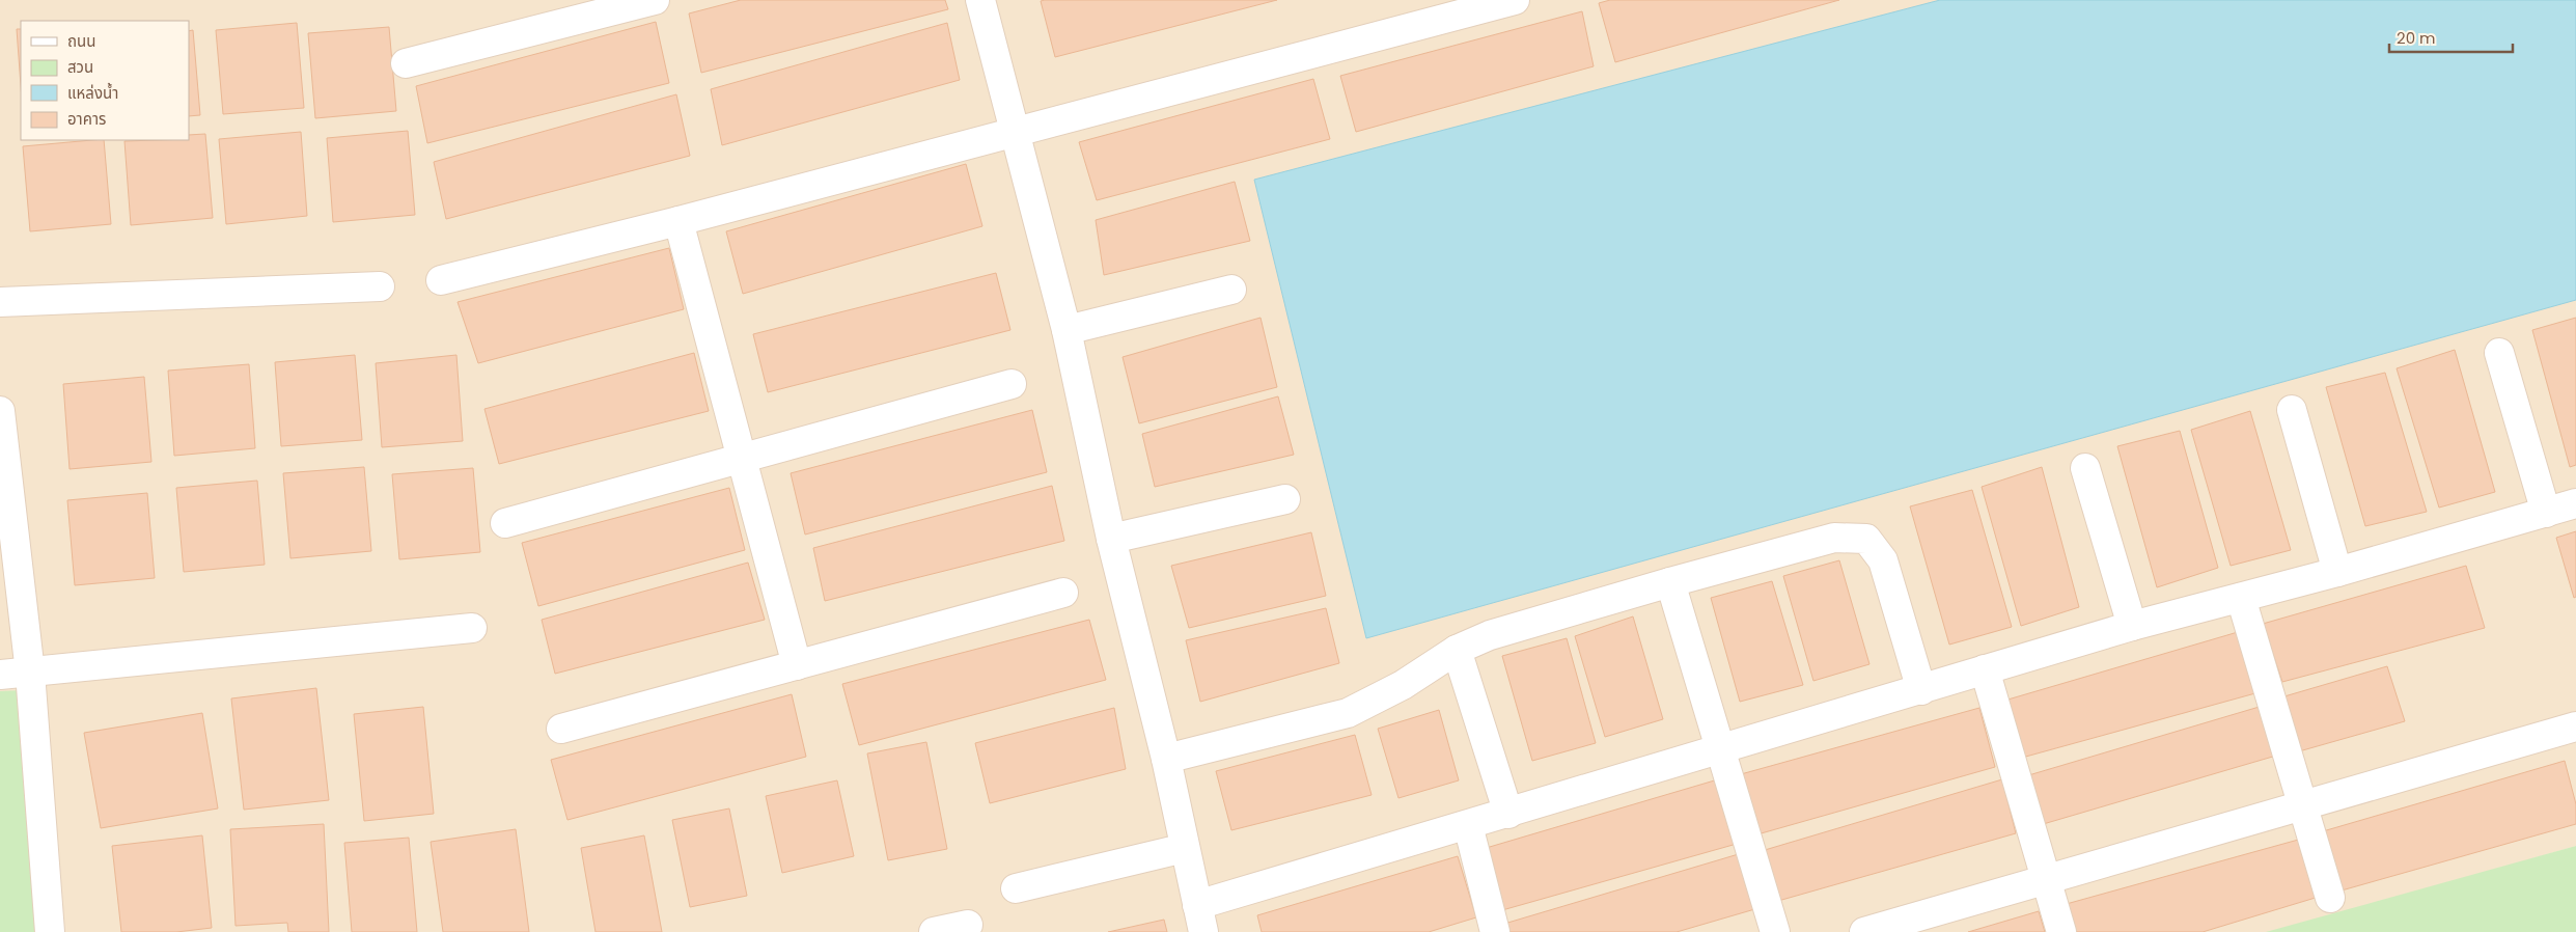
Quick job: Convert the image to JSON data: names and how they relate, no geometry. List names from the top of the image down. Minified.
{"legend":["ถนน","สวน","แหล่งน้ำ","อาคาร"],"scale_bar":"20 m"}
